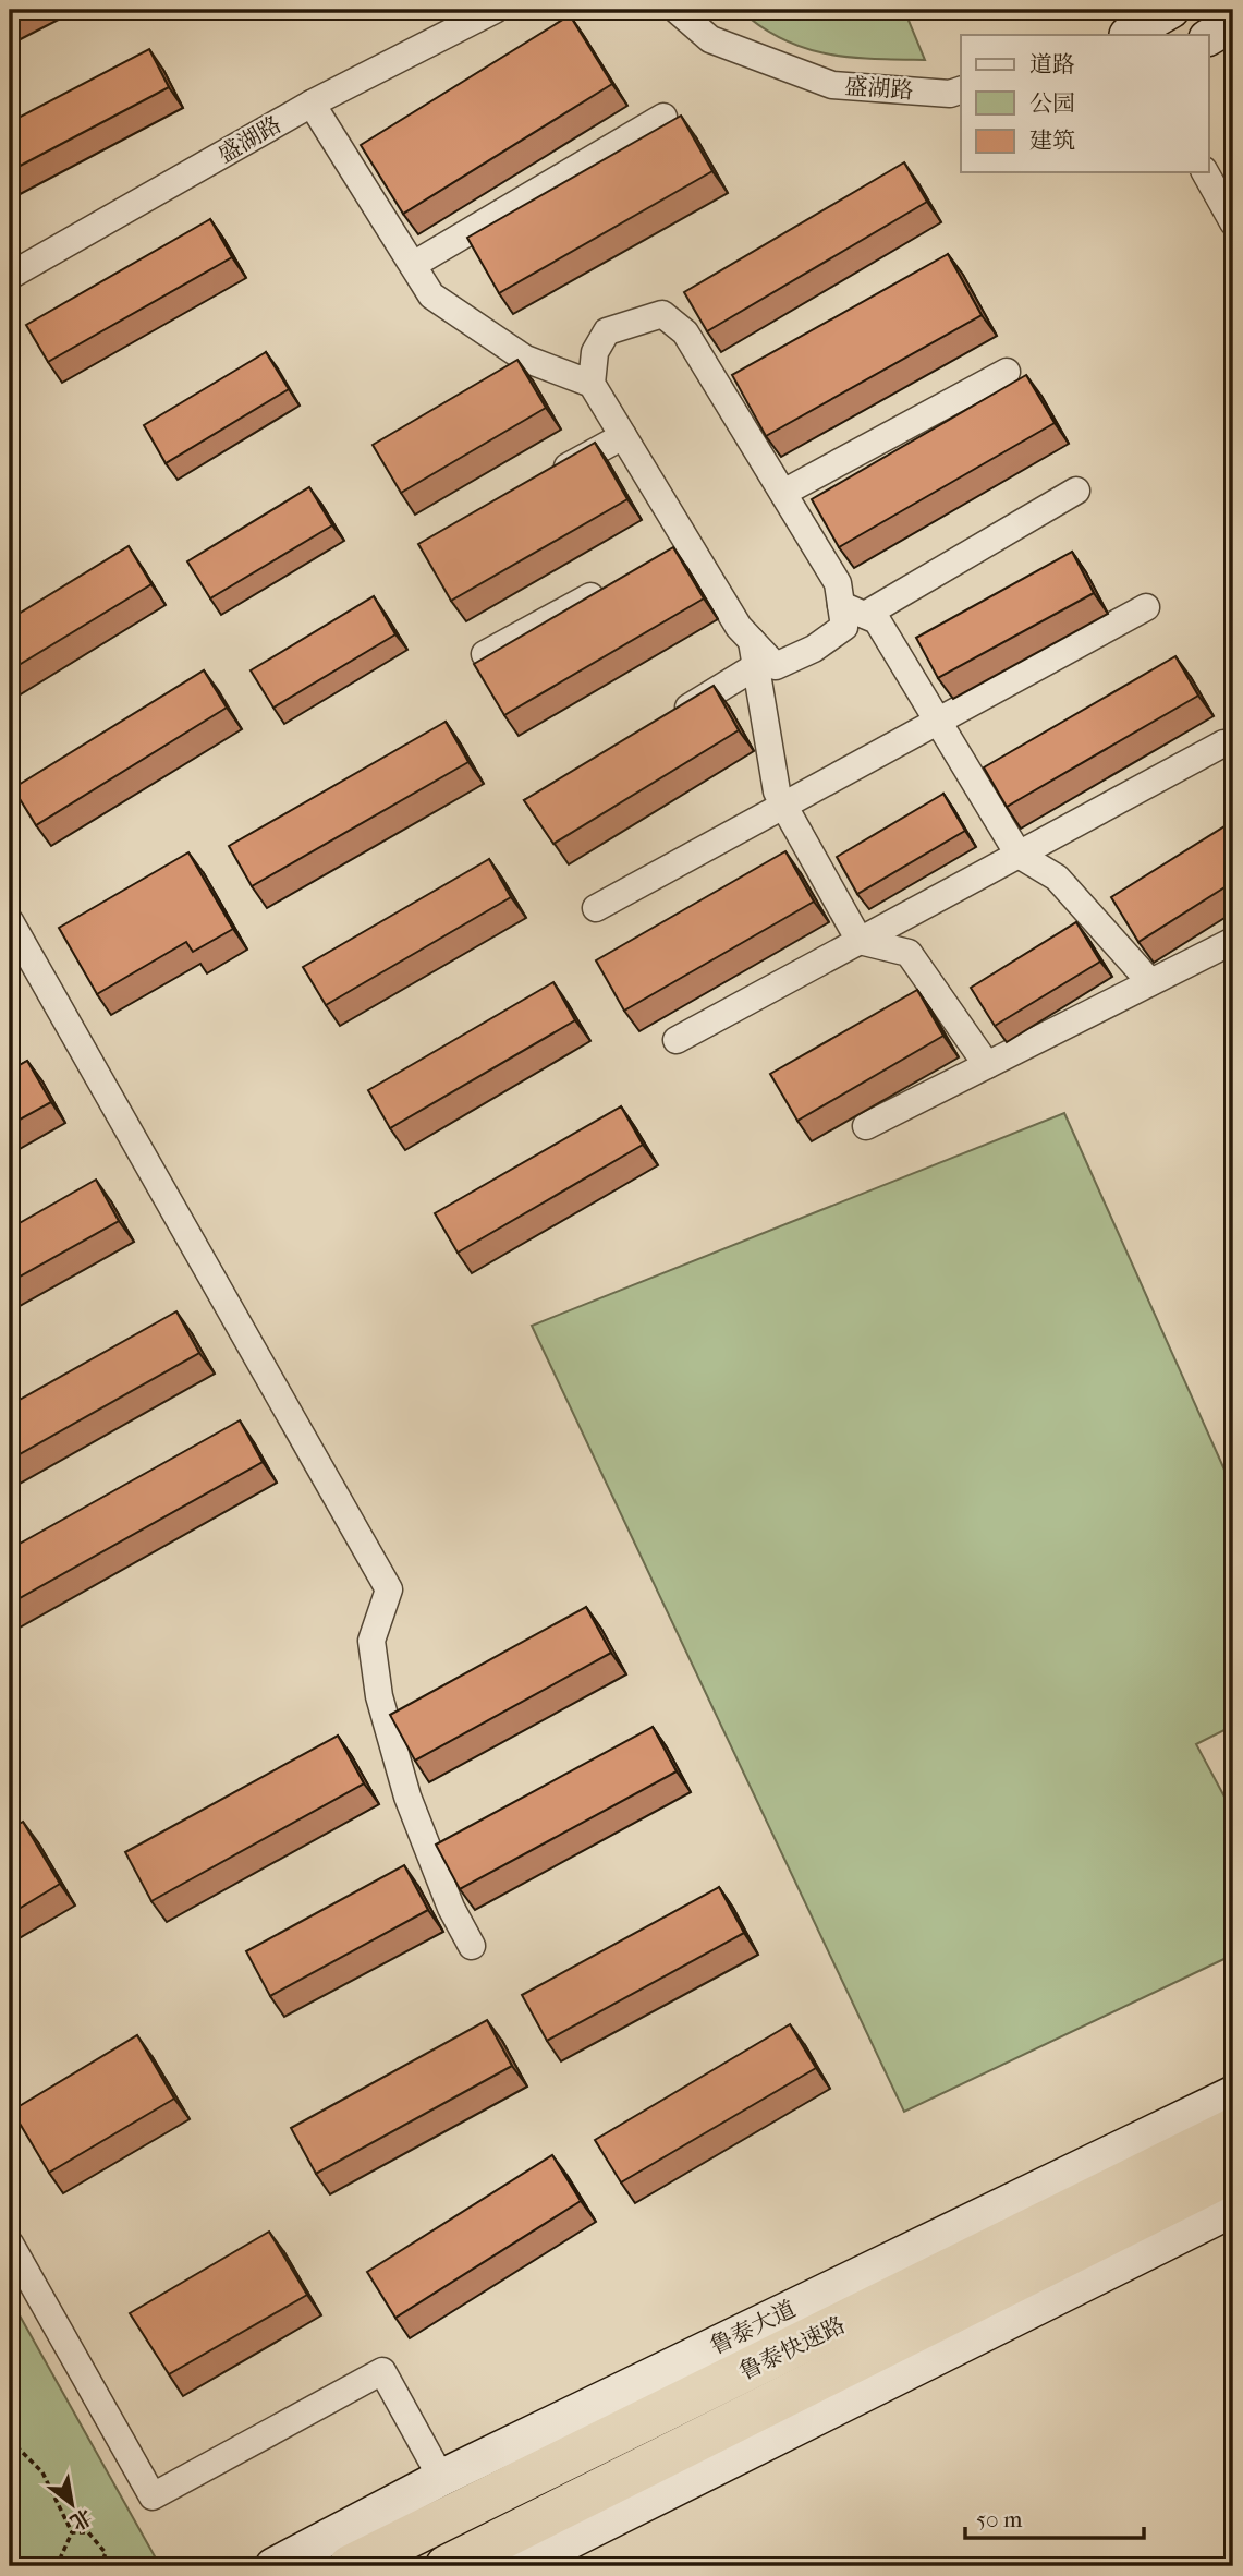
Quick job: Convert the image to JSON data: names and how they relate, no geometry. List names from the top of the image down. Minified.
{"streets":{"highway":["鲁泰快速路"],"main road":["鲁泰大道"],"street":["盛湖路"]},"legend":["道路","公园","建筑"],"scale_bar":"50 m","north":"bottom right"}
